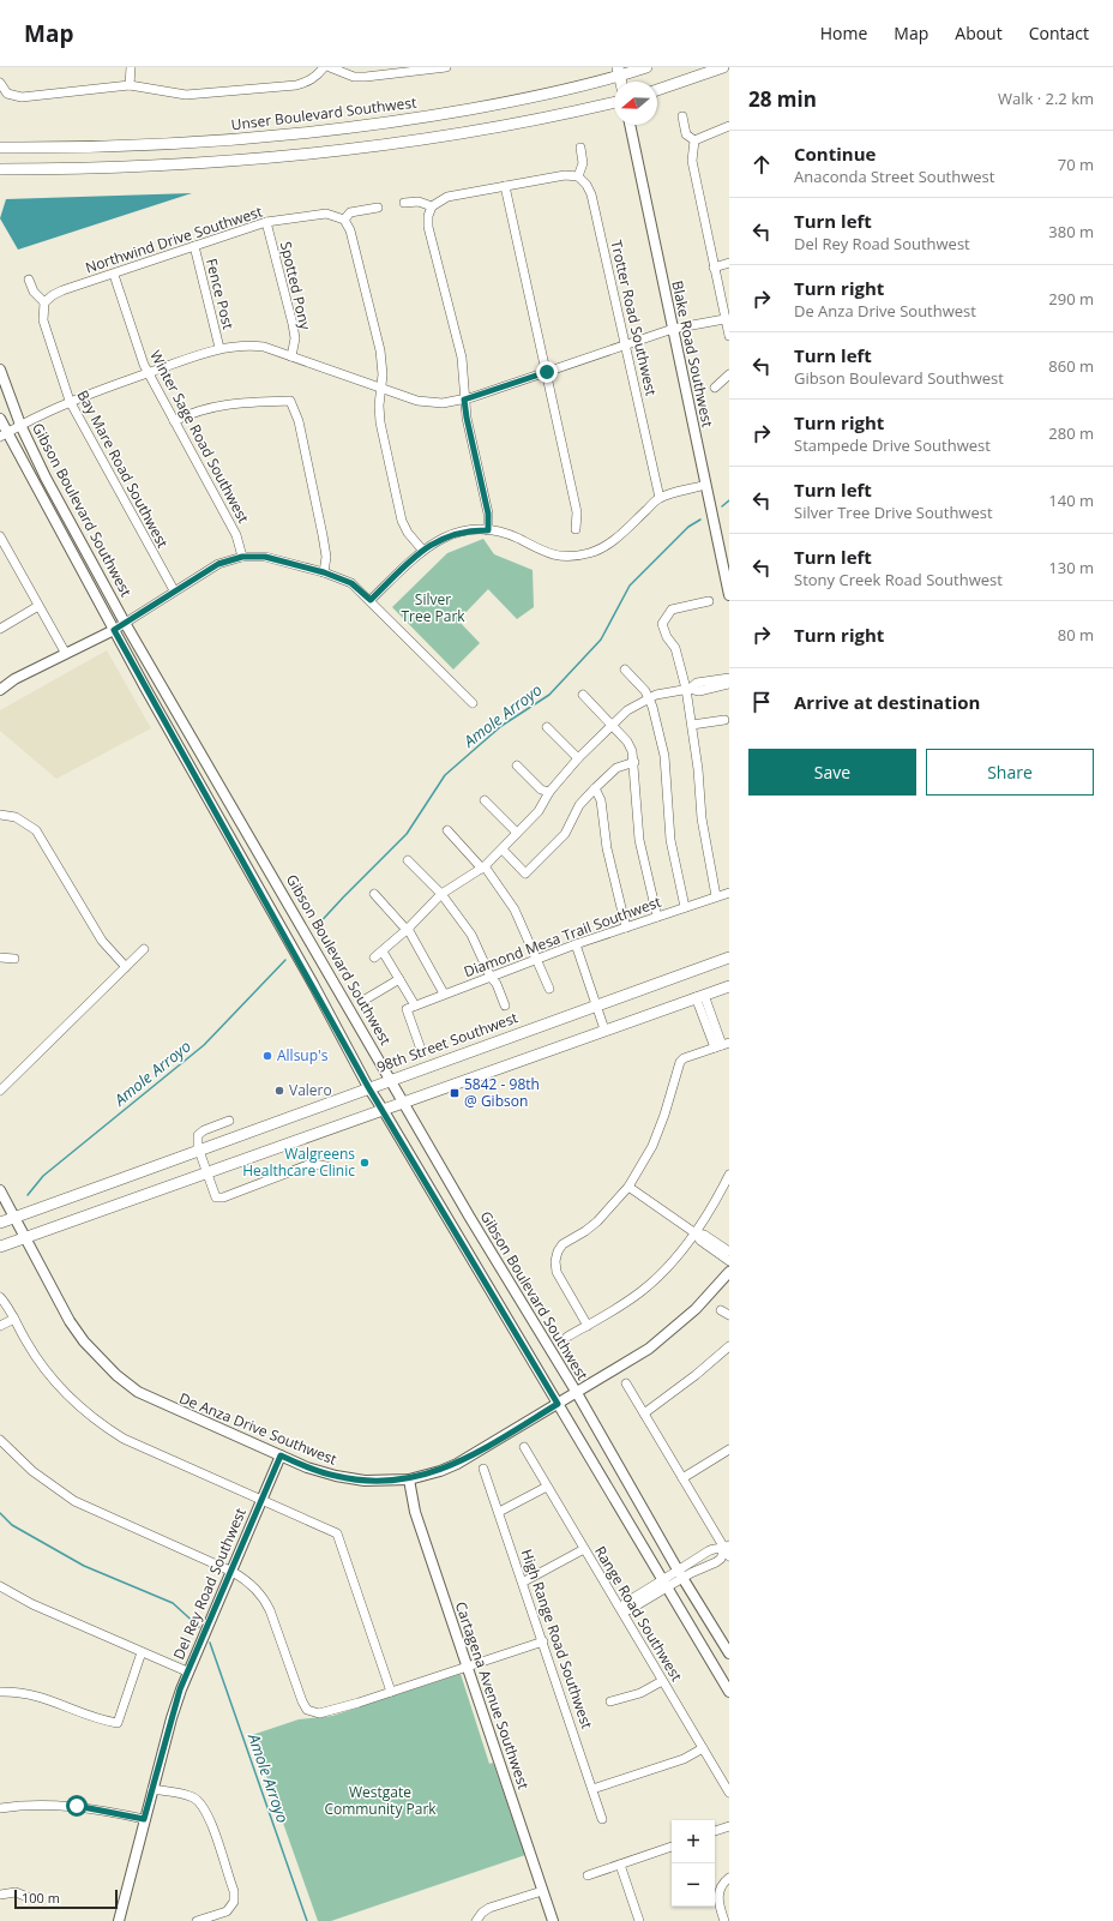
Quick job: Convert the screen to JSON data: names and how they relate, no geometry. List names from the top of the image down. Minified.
{"streets":{"main road":["Unser Boulevard Southwest","98th Street Southwest"],"street":["Northwind Drive Southwest","Spotted Pony","Fence Post","Trotter Road Southwest","Blake Road Southwest","Winter Sage Road Southwest","Bay Mare Road Southwest","Gibson Boulevard Southwest","Diamond Mesa Trail Southwest","De Anza Drive Southwest","Del Rey Road Southwest","Range Road Southwest","High Range Road Southwest","Cartagena Avenue Southwest"]},"crossings":[["Northwind Drive Southwest","Spotted Pony"],["Northwind Drive Southwest","Fence Post"],["Northwind Drive Southwest","Winter Sage Road Southwest"],["Northwind Drive Southwest","Bay Mare Road Southwest"],["Gibson Boulevard Southwest","98th Street Southwest"],["Gibson Boulevard Southwest","De Anza Drive Southwest"],["98th Street Southwest","De Anza Drive Southwest"],["De Anza Drive Southwest","Del Rey Road Southwest"],["De Anza Drive Southwest","Cartagena Avenue Southwest"]],"water":["Amole Arroyo"],"parks":["Silver Tree Park","Westgate Community Park"],"places":{"other":["Allsup's","Valero","Walgreens Healthcare Clinic"],"transit":["5842 - 98th @ Gibson"]},"scale_bar":"100 m","north":"left","page":{"header":"Map","nav":["Home","Map","About","Contact"],"heading":["28 min","Walk · 2.2 km"],"list":[["Continue","Anaconda Street Southwest","70 m"],["Turn left","Del Rey Road Southwest","380 m"],["Turn right","De Anza Drive Southwest","290 m"],["Turn left","Gibson Boulevard Southwest","860 m"],["Turn right","Stampede Drive Southwest","280 m"],["Turn left","Silver Tree Drive Southwest","140 m"],["Turn left","Stony Creek Road Southwest","130 m"],["Turn right","80 m"],"Arrive at destination"],"buttons":["Save","Share"],"map_buttons":["+","−"],"scale":"100 m"}}
